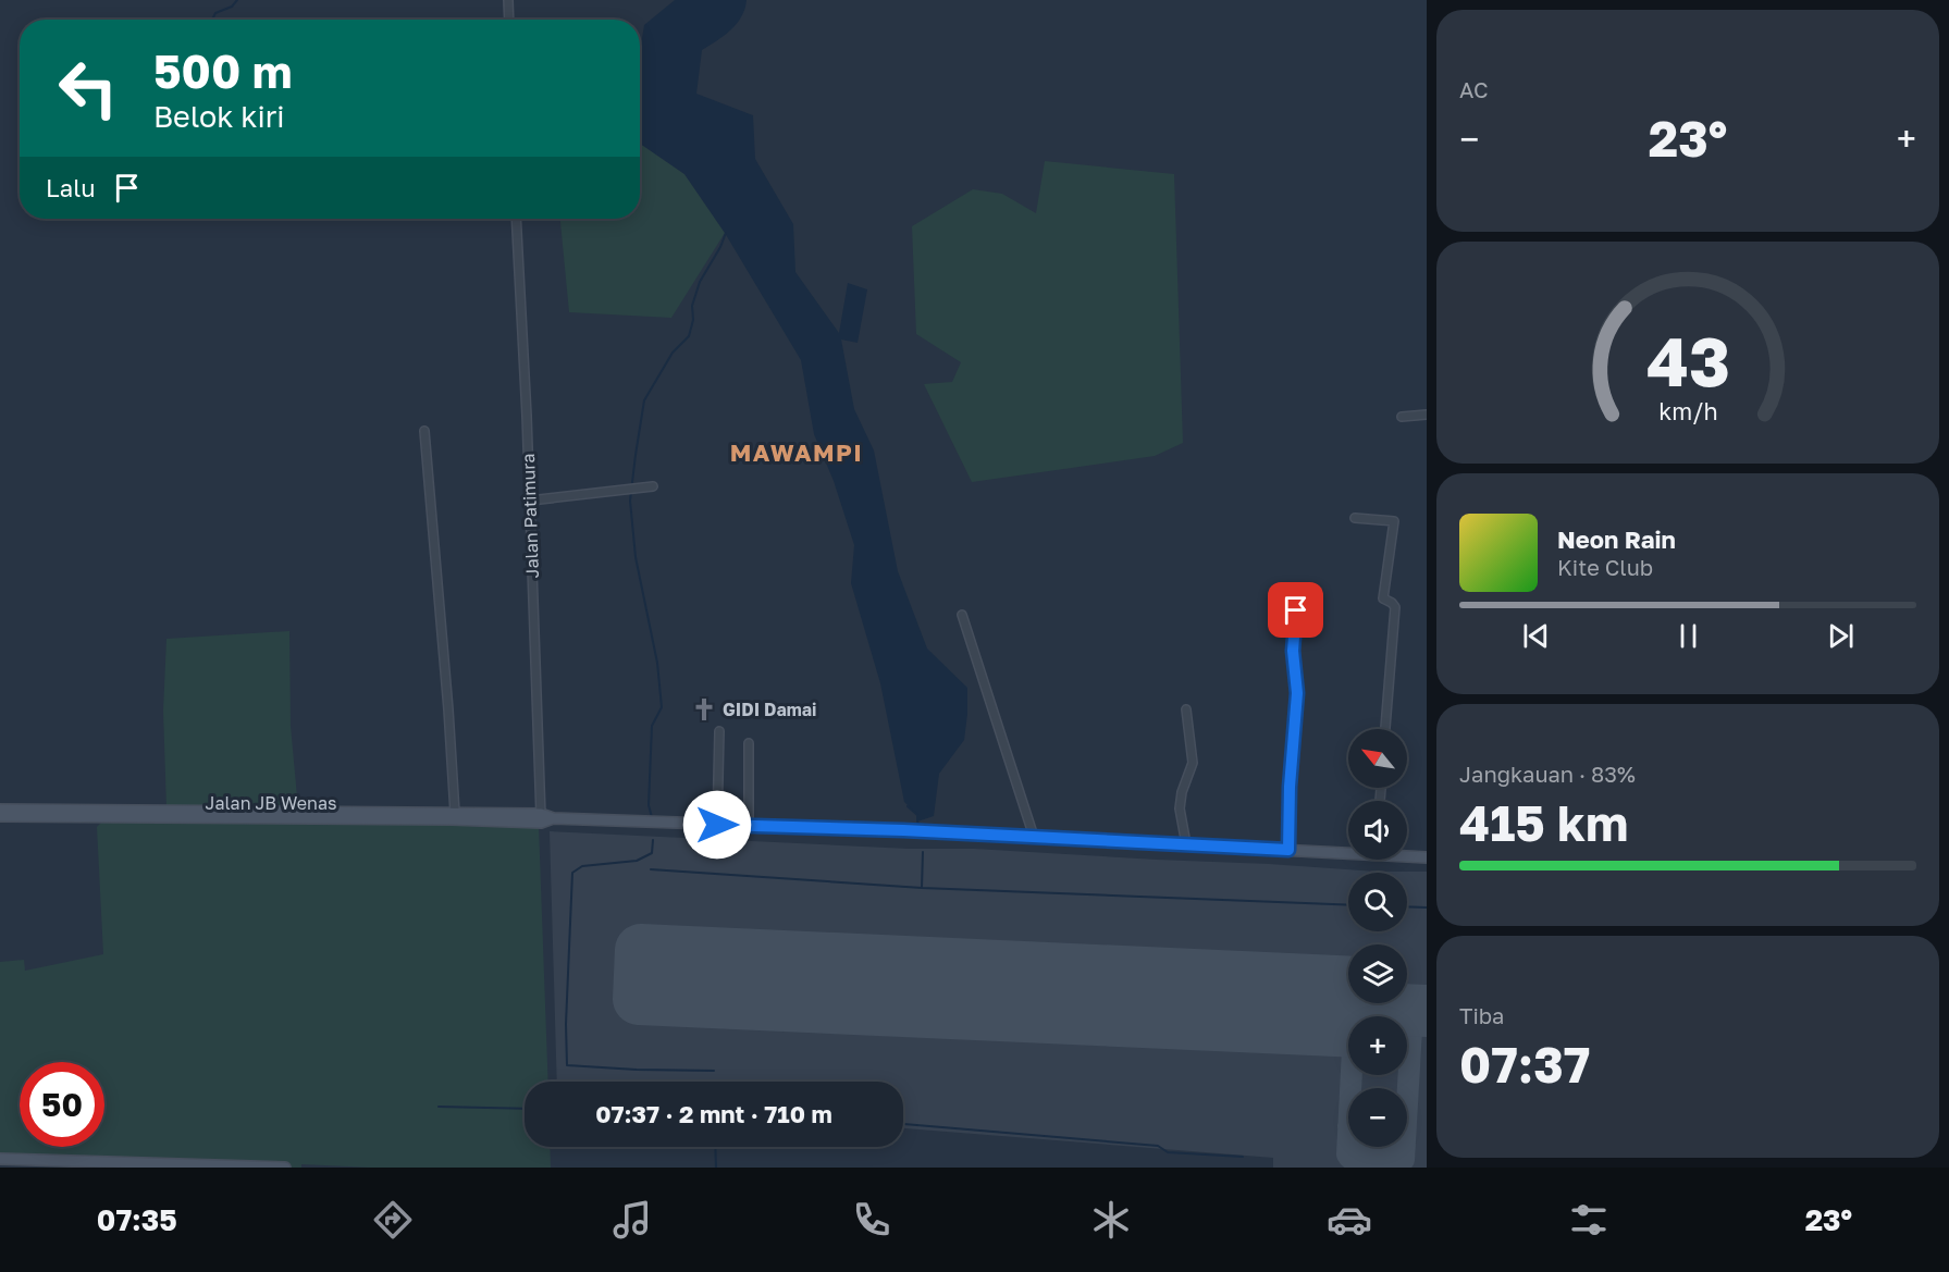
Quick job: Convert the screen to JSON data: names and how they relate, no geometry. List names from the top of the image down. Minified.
{"streets":{"main road":["Jalan JB Wenas"],"street":["Jalan Patimura"]},"crossings":[["Jalan Patimura","Jalan JB Wenas"]],"districts":["MAWAMPI"],"places":{"church":["GIDI Damai"]},"north":"top left","page":{"tile":["AC",["Jangkauan · 83%","415 km"],["Tiba","07:37"]],"turn":["500 m","Belok kiri"],"heat":["−","23°","+"],"then":"Lalu","song":["Neon Rain","Kite Club"],"map_buttons":["+","−"],"limit":"50","trip":"07:37 · 2 mnt · 710 m","tabs":["07:35","23°"],"gauge":["43","km/h"]}}
